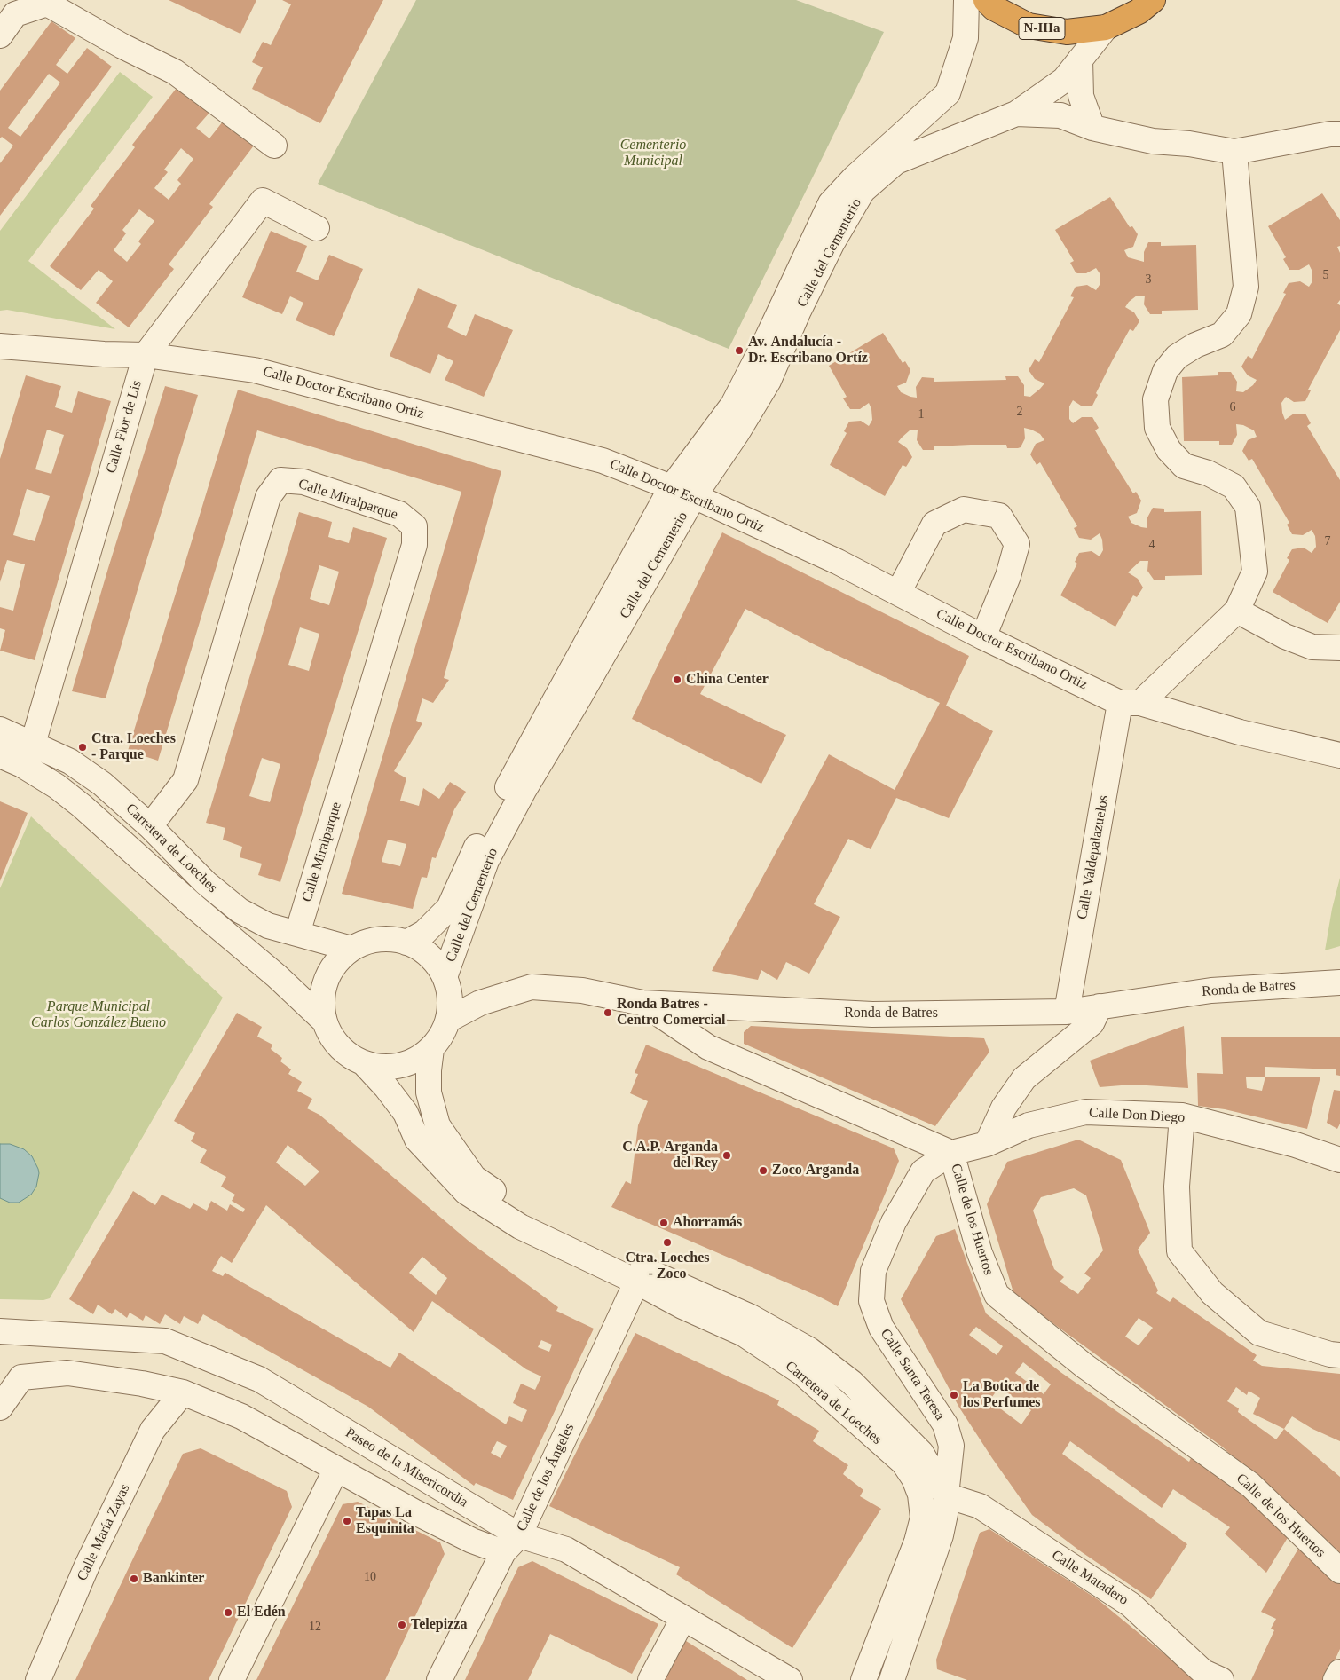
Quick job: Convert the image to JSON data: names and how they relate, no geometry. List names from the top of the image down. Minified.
{"streets":{"highway":["N-IIIa"],"street":["Calle del Cementerio","Calle Doctor Escribano Ortiz","Calle Flor de Lis","Calle Miralparque","Carretera de Loeches","Calle Valdepalazuelos","Ronda de Batres","Calle Don Diego","Calle de los Huertos","Calle Santa Teresa","Paseo de la Misericordia","Calle de los Ángeles","Calle María Zayas","Calle Matadero"]},"crossings":[["N-IIIa","Calle del Cementerio"],["Calle del Cementerio","Calle Doctor Escribano Ortiz"],["Calle del Cementerio","Carretera de Loeches"],["Calle del Cementerio","Ronda de Batres"],["Calle Doctor Escribano Ortiz","Calle Flor de Lis"],["Calle Doctor Escribano Ortiz","Calle Valdepalazuelos"],["Calle Flor de Lis","Carretera de Loeches"],["Calle Miralparque","Carretera de Loeches"],["Carretera de Loeches","Ronda de Batres"],["Carretera de Loeches","Calle Santa Teresa"],["Carretera de Loeches","Calle de los Ángeles"],["Carretera de Loeches","Calle Matadero"],["Calle Valdepalazuelos","Ronda de Batres"],["Ronda de Batres","Calle de los Huertos"],["Calle Don Diego","Calle Santa Teresa"],["Calle de los Huertos","Calle Santa Teresa"],["Calle Santa Teresa","Calle Matadero"],["Paseo de la Misericordia","Calle de los Ángeles"],["Paseo de la Misericordia","Calle María Zayas"]],"parks":["Cementerio Municipal","Parque Municipal Carlos González Bueno"],"places":["Av. Andalucía - Dr. Escribano Ortíz","China Center","Ctra. Loeches - Parque","Ronda Batres - Centro Comercial","C.A.P. Arganda del Rey","Zoco Arganda","Ahorramás","Ctra. Loeches - Zoco","La Botica de los Perfumes","Tapas La Esquinita","Bankinter","El Edén","Telepizza"],"house_numbers":["5","3","6","2","1","7","4","10","12"]}
